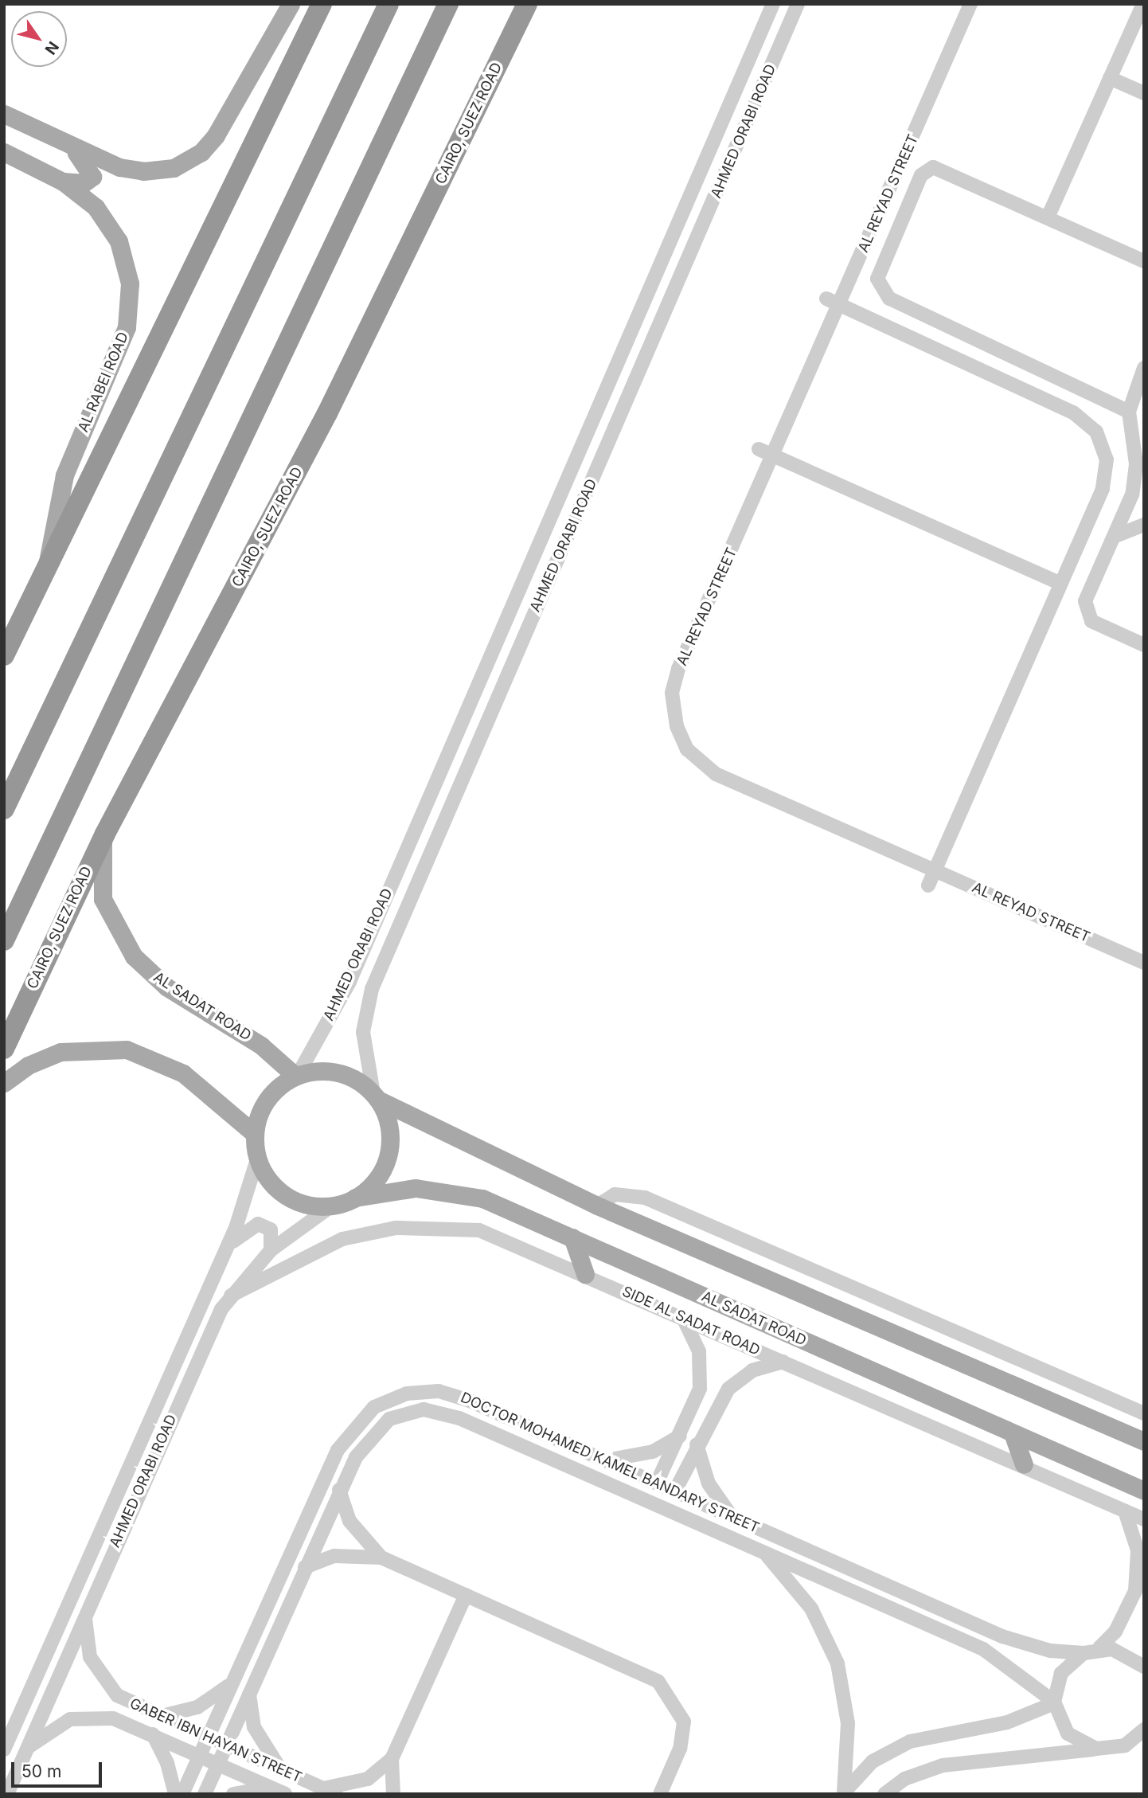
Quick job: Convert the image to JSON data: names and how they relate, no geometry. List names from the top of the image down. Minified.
{"streets":{"highway":["CAIRO, SUEZ ROAD"],"main road":["AL RABEI ROAD","AL SADAT ROAD"],"street":["AHMED ORABI ROAD","AL REYAD STREET","SIDE AL SADAT ROAD","DOCTOR MOHAMED KAMEL BANDARY STREET","GABER IBN HAYAN STREET"]},"crossings":[["CAIRO, SUEZ ROAD","AL SADAT ROAD"],["AHMED ORABI ROAD","AL SADAT ROAD"],["AHMED ORABI ROAD","SIDE AL SADAT ROAD"],["AHMED ORABI ROAD","GABER IBN HAYAN STREET"],["DOCTOR MOHAMED KAMEL BANDARY STREET","GABER IBN HAYAN STREET"]],"scale_bar":"50 m","north":"bottom right"}
